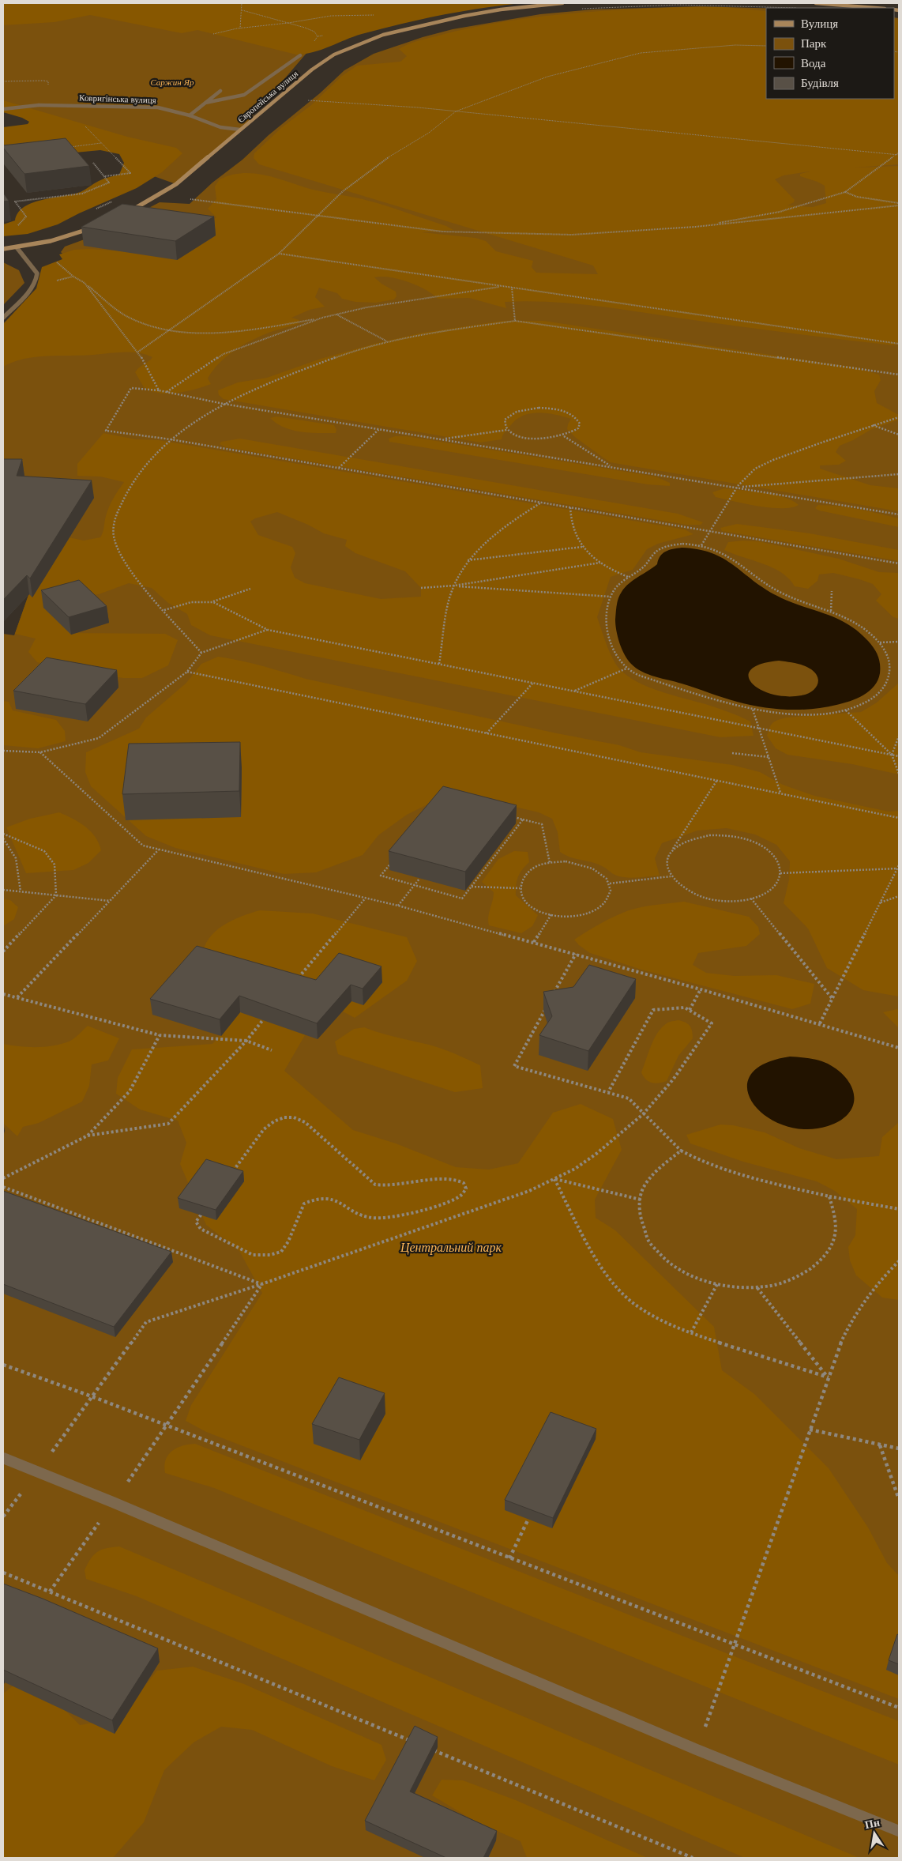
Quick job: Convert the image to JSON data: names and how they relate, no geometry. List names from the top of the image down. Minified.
{"streets":{"main road":["Європейська вулиця"],"street":["Ковригінська вулиця"]},"crossings":[["Європейська вулиця","Ковригінська вулиця"]],"parks":["Саржин Яр","Центральний парк"],"legend":["Вулиця","Парк","Вода","Будівля"],"north":"top"}
